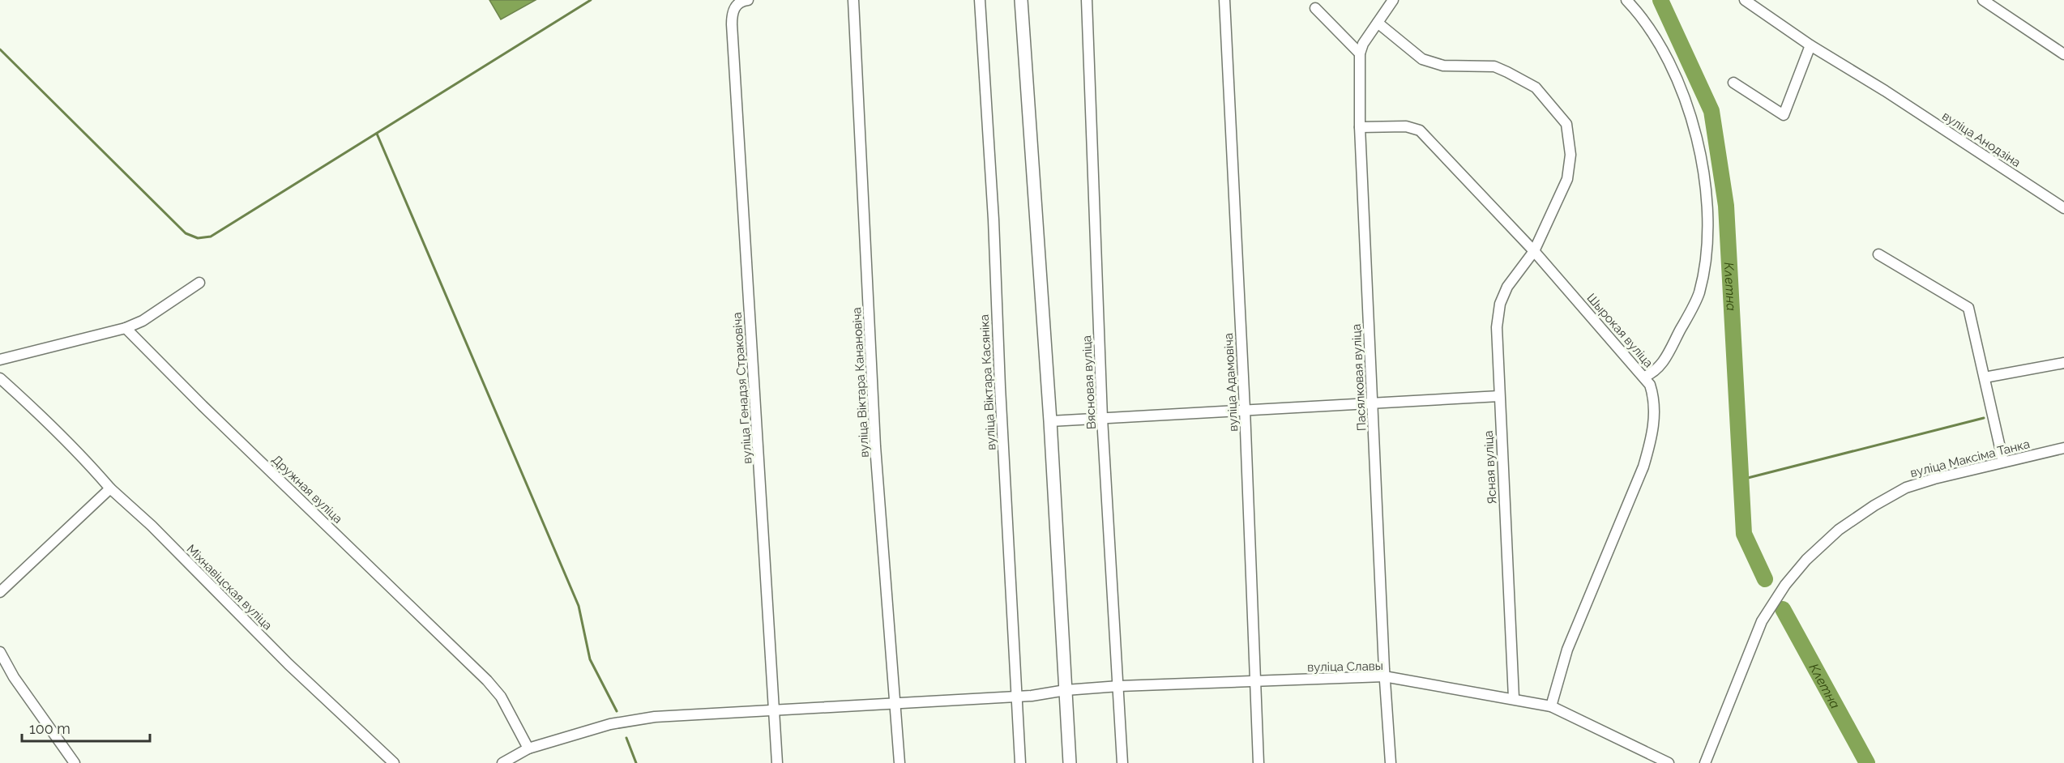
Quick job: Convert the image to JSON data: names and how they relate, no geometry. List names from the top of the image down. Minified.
{"streets":{"street":["вуліца Анодзіна","Шырокая вуліца","Пасялковая вуліца","вуліца Віктара Канановіча","вуліца Віктара Касяніка","Вясновая вуліца","вуліца Адамовіча","вуліца Генадзя Страковіча","вуліца Максіма Танка","Ясная вуліца","Дружная вуліца","Міхнавіцская вуліца","вуліца Славы"]},"crossings":[["Шырокая вуліца","Пасялковая вуліца"],["Шырокая вуліца","Ясная вуліца"],["Шырокая вуліца","вуліца Славы"],["Пасялковая вуліца","вуліца Славы"],["вуліца Віктара Канановіча","вуліца Славы"],["вуліца Віктара Касяніка","вуліца Славы"],["Вясновая вуліца","вуліца Славы"],["вуліца Адамовіча","вуліца Славы"],["вуліца Генадзя Страковіча","вуліца Славы"],["Ясная вуліца","вуліца Славы"],["Дружная вуліца","вуліца Славы"]],"water":["Клетна"],"scale_bar":"100 m"}
